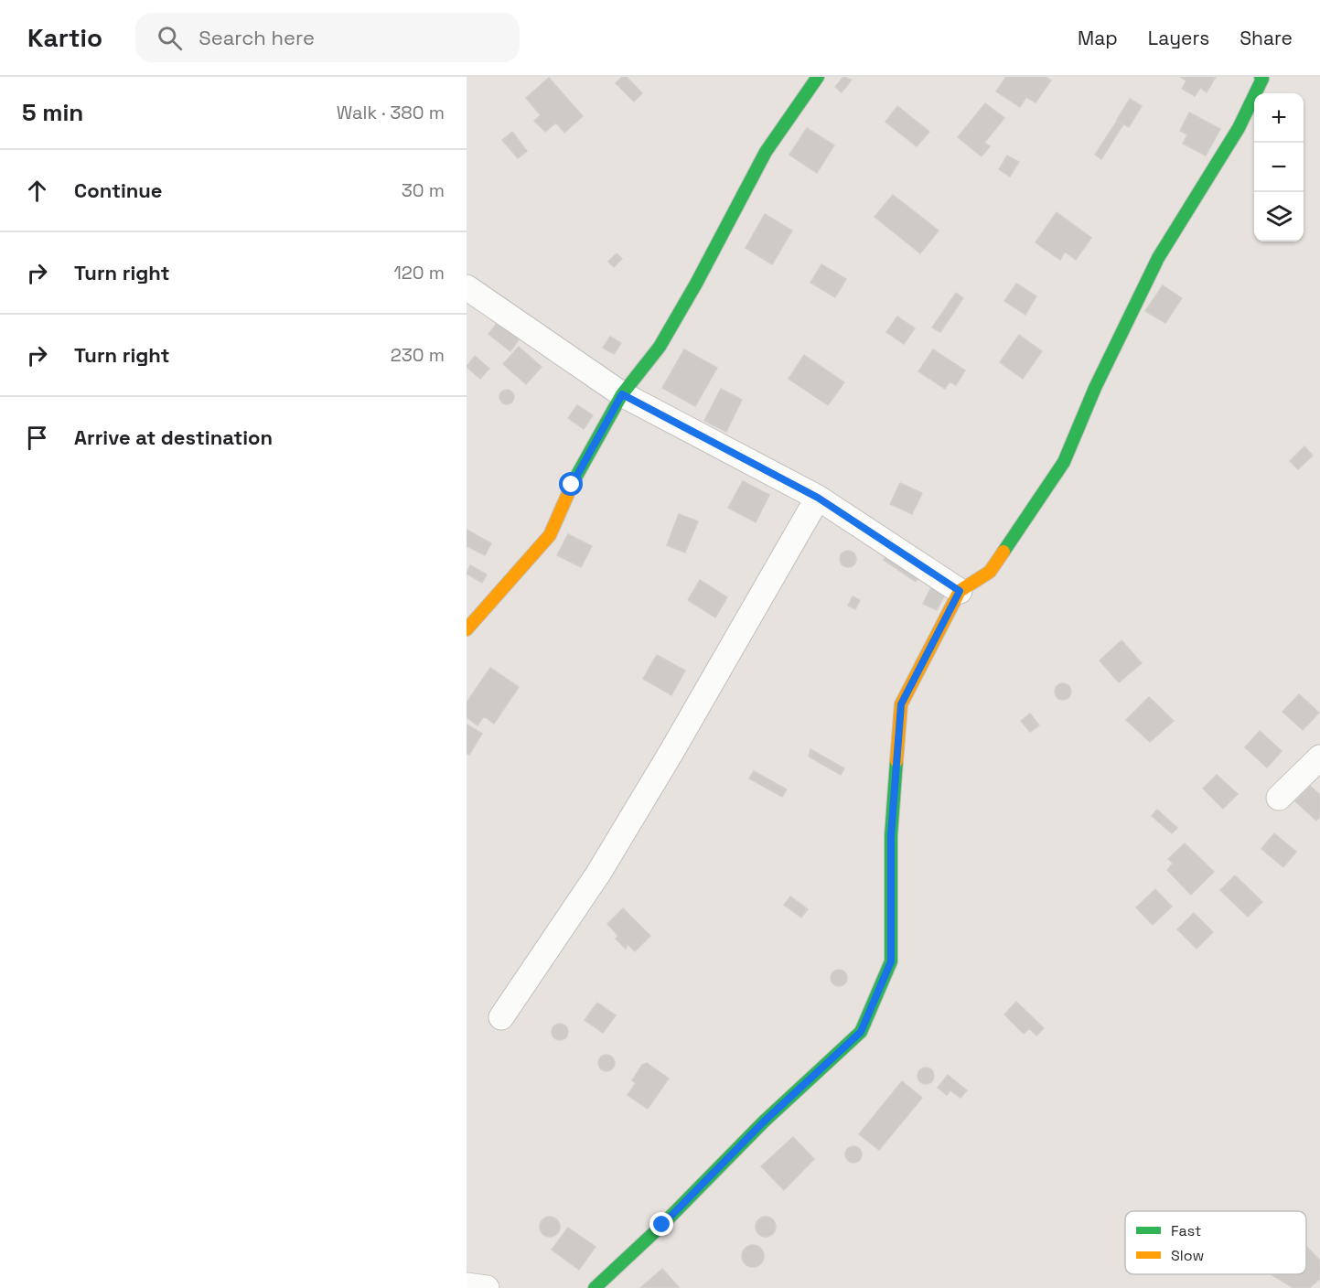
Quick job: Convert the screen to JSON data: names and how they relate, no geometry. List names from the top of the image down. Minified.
{"legend":["Fast","Slow"],"page":{"header":"Kartio","search":"Search here","nav":["Map","Layers","Share"],"heading":["5 min","Walk · 380 m"],"map_buttons":["+","−"],"list":[["Continue","30 m"],["Turn right","120 m"],["Turn right","230 m"],"Arrive at destination"]}}
